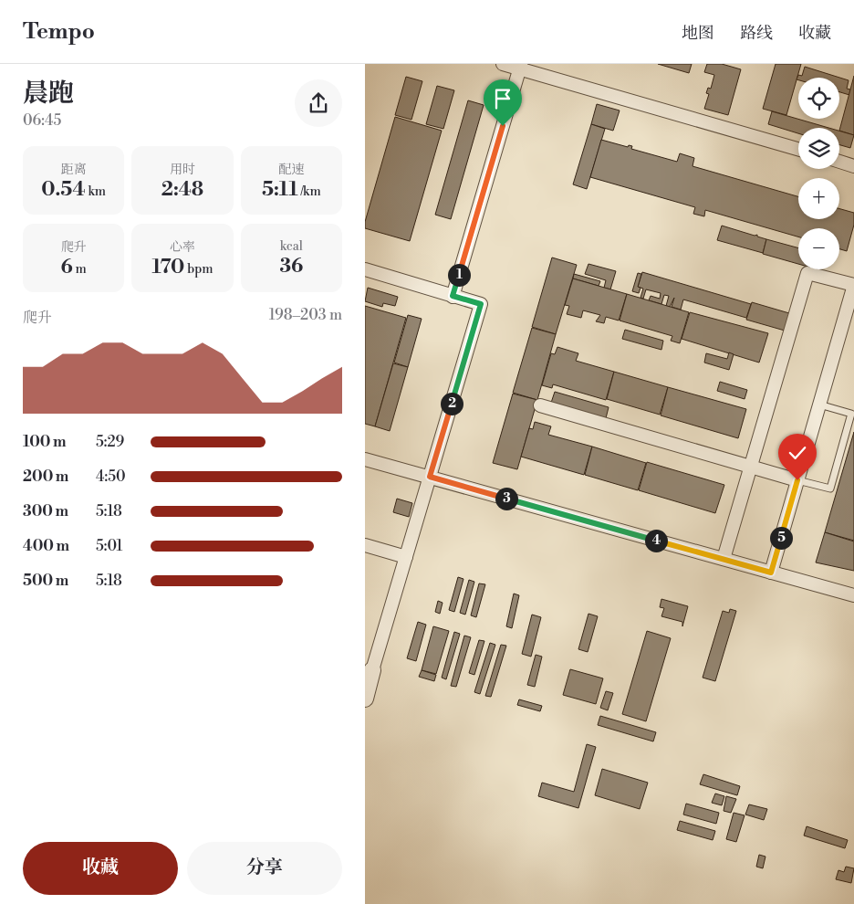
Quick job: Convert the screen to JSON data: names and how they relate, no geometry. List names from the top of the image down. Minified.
{"page":{"header":"Tempo","nav":["地图","路线","收藏"],"heading":["晨跑","06:45"],"map_buttons":["+","−"],"stats":[["距离","0.54 km"],["用时","2:48"],["配速","5:11 /km"],["爬升","6 m"],["心率","170 bpm"],["kcal","36"]],"pins":["1","2","3","5","4"],"chart":["爬升","198–203 m"],"list":[{"name":"100 m","note":"5:29"},{"name":"200 m","note":"4:50"},{"name":"300 m","note":"5:18"},{"name":"400 m","note":"5:01"},{"name":"500 m","note":"5:18"}],"buttons":["收藏","分享"]}}
